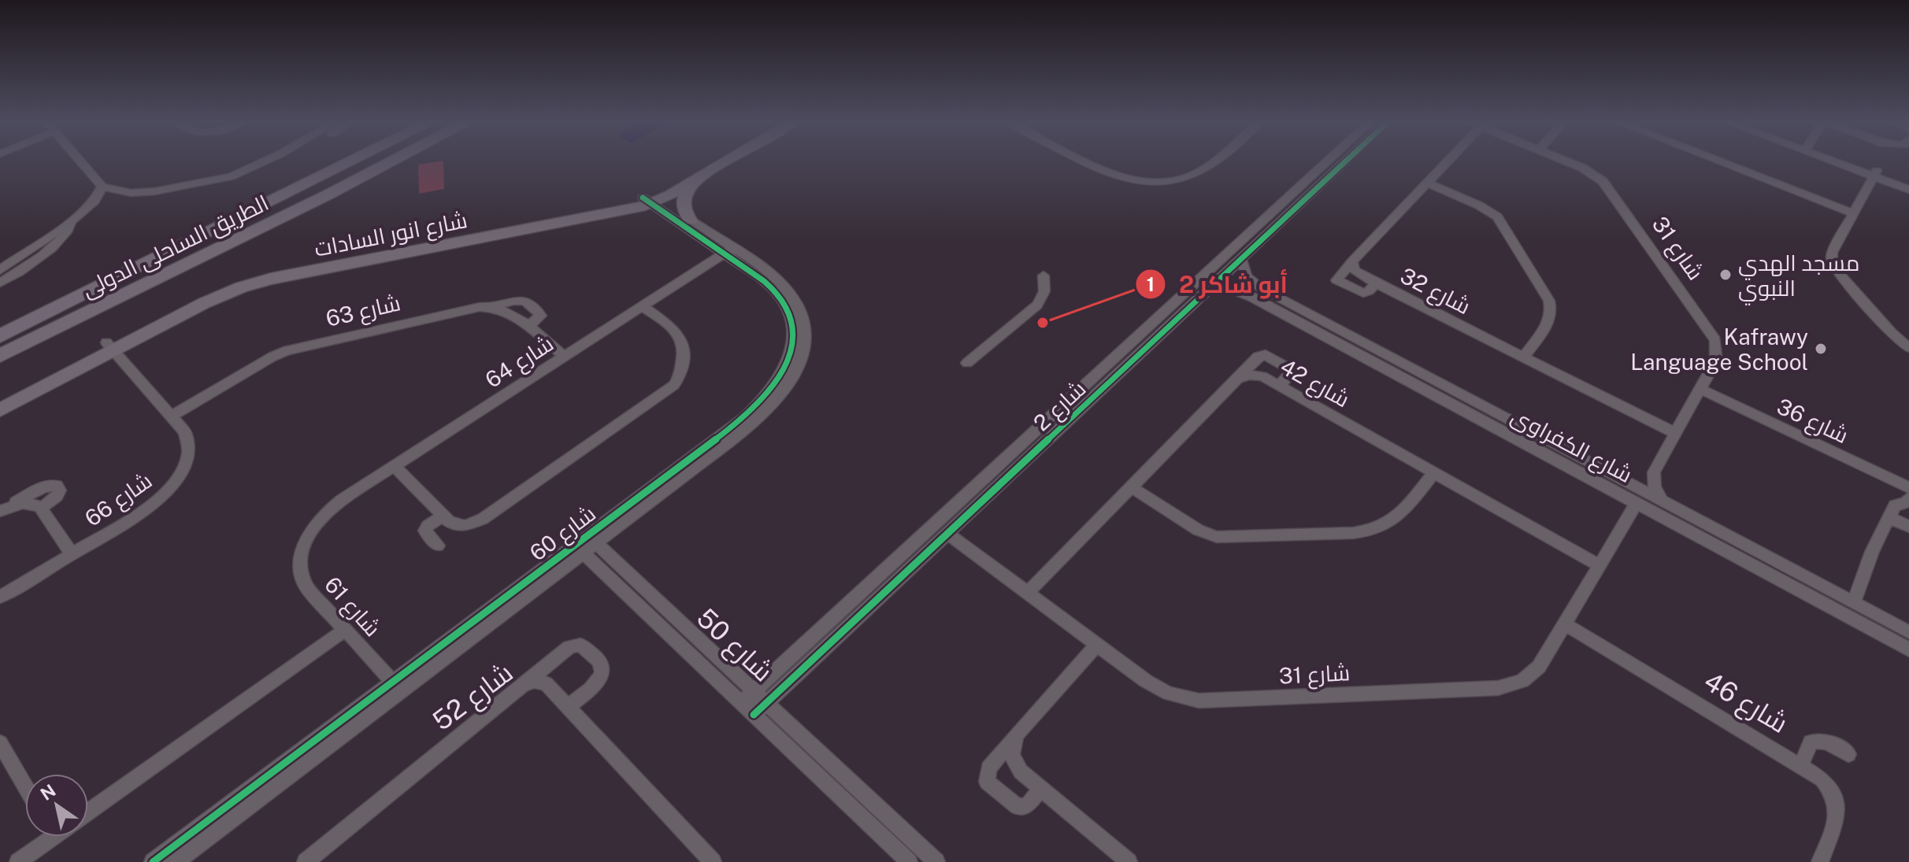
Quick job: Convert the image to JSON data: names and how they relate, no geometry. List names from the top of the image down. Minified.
{"streets":{"highway":["الطريق الساحلى الدولى"],"main road":["شارع انور السادات"],"street":["شارع 31","شارع 32","شارع 63","شارع 64","شارع 42","شارع 2","شارع 36","شارع الكفراوى","شارع 66","شارع 60","شارع 61","شارع 50","شارع 52","شارع 46"]},"crossings":[["شارع انور السادات","شارع 66"],["شارع انور السادات","شارع 60"],["شارع 31","شارع 32"],["شارع 31","شارع 42"],["شارع 31","شارع 2"],["شارع 31","شارع 36"],["شارع 31","شارع الكفراوى"],["شارع 31","شارع 46"],["شارع 63","شارع 66"],["شارع 64","شارع 60"],["شارع 64","شارع 61"],["شارع 2","شارع الكفراوى"],["شارع 2","شارع 50"],["شارع 60","شارع 61"],["شارع 60","شارع 50"]],"places":["مسجد الهدي النبوي","أبو شاكر 2","Kafrawy Language School"],"north":"top left"}
